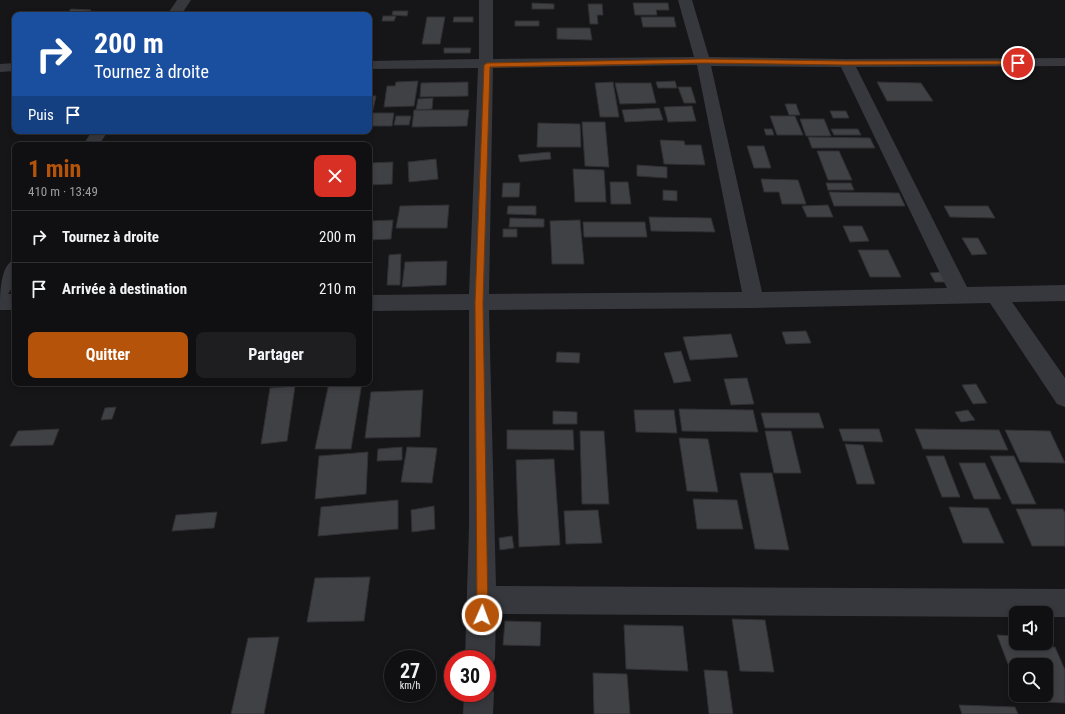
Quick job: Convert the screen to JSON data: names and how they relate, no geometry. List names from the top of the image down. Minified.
{"page":{"turn":["200 m","Tournez à droite"],"then":"Puis","heading":["1 min","410 m · 13:49"],"list":[{"name":"Tournez à droite","value":"200 m"},{"name":"Arrivée à destination","value":"210 m"}],"buttons":["Quitter","Partager"],"speed":"27 km/h","limit":"30"}}
